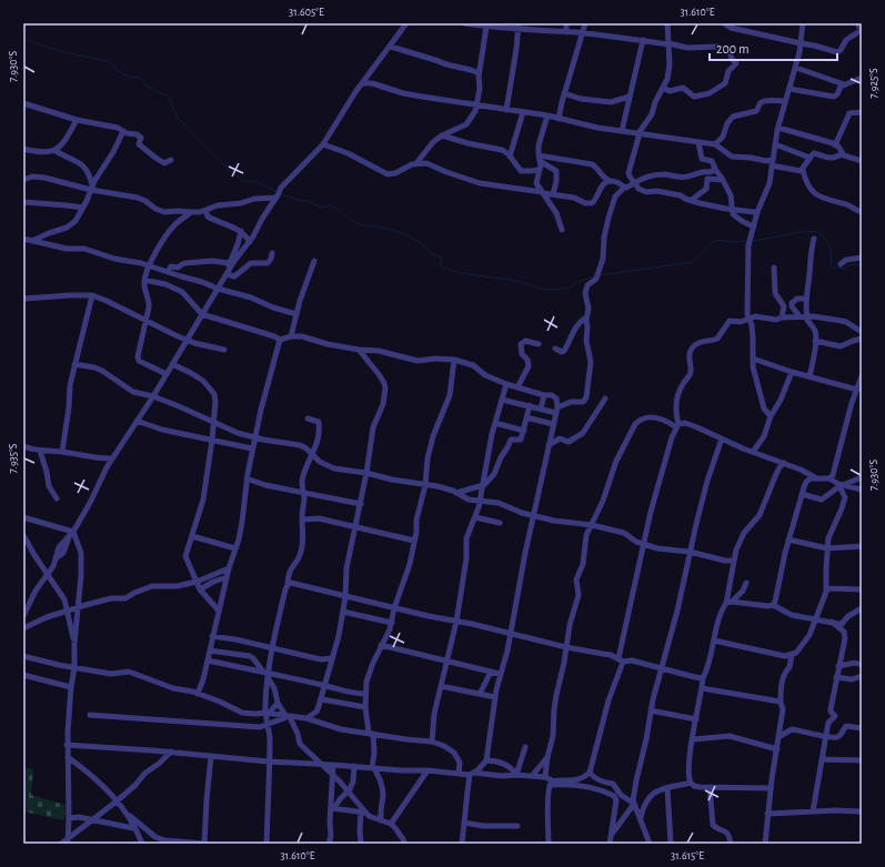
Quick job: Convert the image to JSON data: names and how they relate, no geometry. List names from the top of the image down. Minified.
{"scale_bar":"200 m","coordinates":["31.605°E","31.610°E","7.930°S","7.925°S","7.935°S","31.615°E"]}
